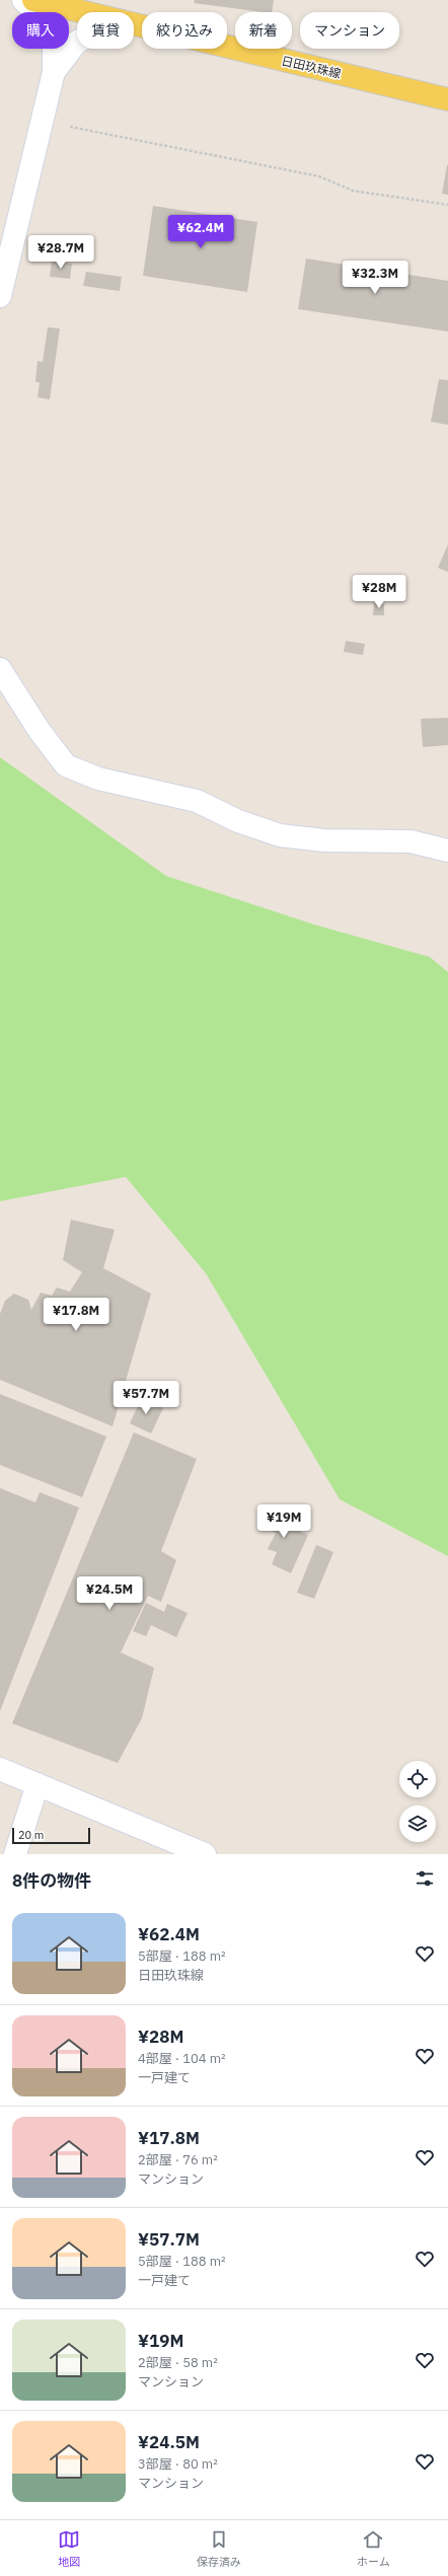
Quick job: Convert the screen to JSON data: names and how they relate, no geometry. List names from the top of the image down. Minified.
{"streets":{"main road":["日田玖珠線"]},"scale_bar":"20 m","page":{"chip":["購入","賃貸","絞り込み","新着","マンション"],"price":["¥62.4M","¥28.7M","¥32.3M","¥28M","¥17.8M","¥57.7M","¥19M","¥24.5M"],"scale":"20 m","heading":"8件の物件","list":[{"name":"¥62.4M","note":"5部屋 · 188 m² · 日田玖珠線"},{"name":"¥28M","note":"4部屋 · 104 m² · 一戸建て"},{"name":"¥17.8M","note":"2部屋 · 76 m² · マンション"},{"name":"¥57.7M","note":"5部屋 · 188 m² · 一戸建て"},{"name":"¥19M","note":"2部屋 · 58 m² · マンション"},{"name":"¥24.5M","note":"3部屋 · 80 m² · マンション"}],"tabs":["地図","保存済み","ホーム"]}}
